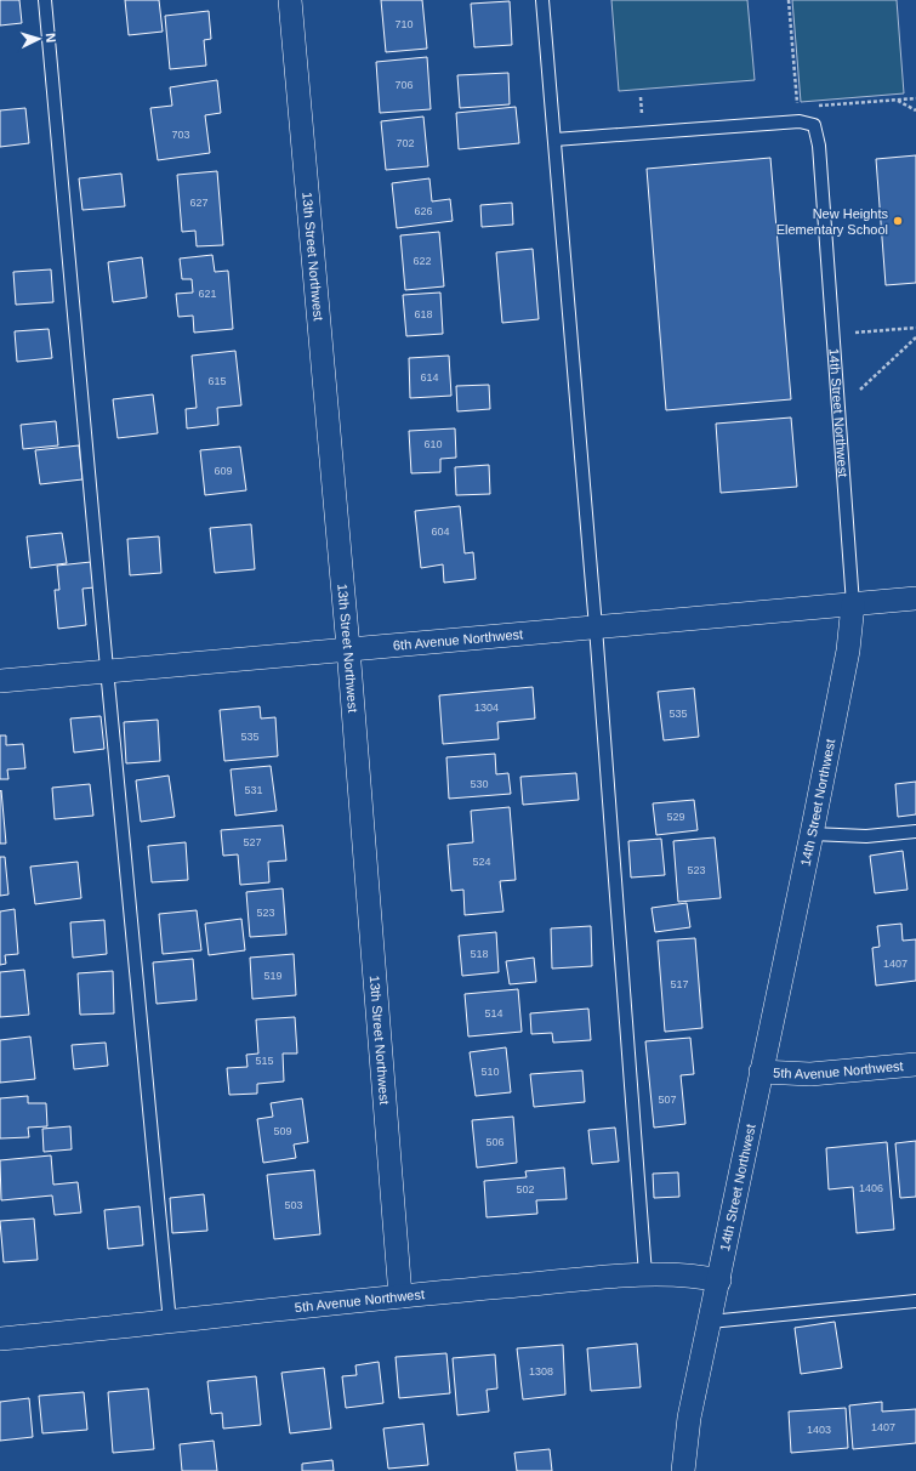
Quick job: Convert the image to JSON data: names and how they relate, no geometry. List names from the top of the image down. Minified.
{"streets":{"street":["13th Street Northwest","14th Street Northwest","6th Avenue Northwest","5th Avenue Northwest"]},"crossings":[["13th Street Northwest","6th Avenue Northwest"],["13th Street Northwest","5th Avenue Northwest"],["14th Street Northwest","6th Avenue Northwest"],["14th Street Northwest","5th Avenue Northwest"]],"places":["New Heights Elementary School"],"house_numbers":["710","706","703","702","627","626","622","621","618","614","615","610","609","604","1304","535","535","530","531","529","527","524","523","523","518","1407","519","517","514","515","510","507","509","506","1406","502","503","1308","1407","1403"],"north":"right"}
